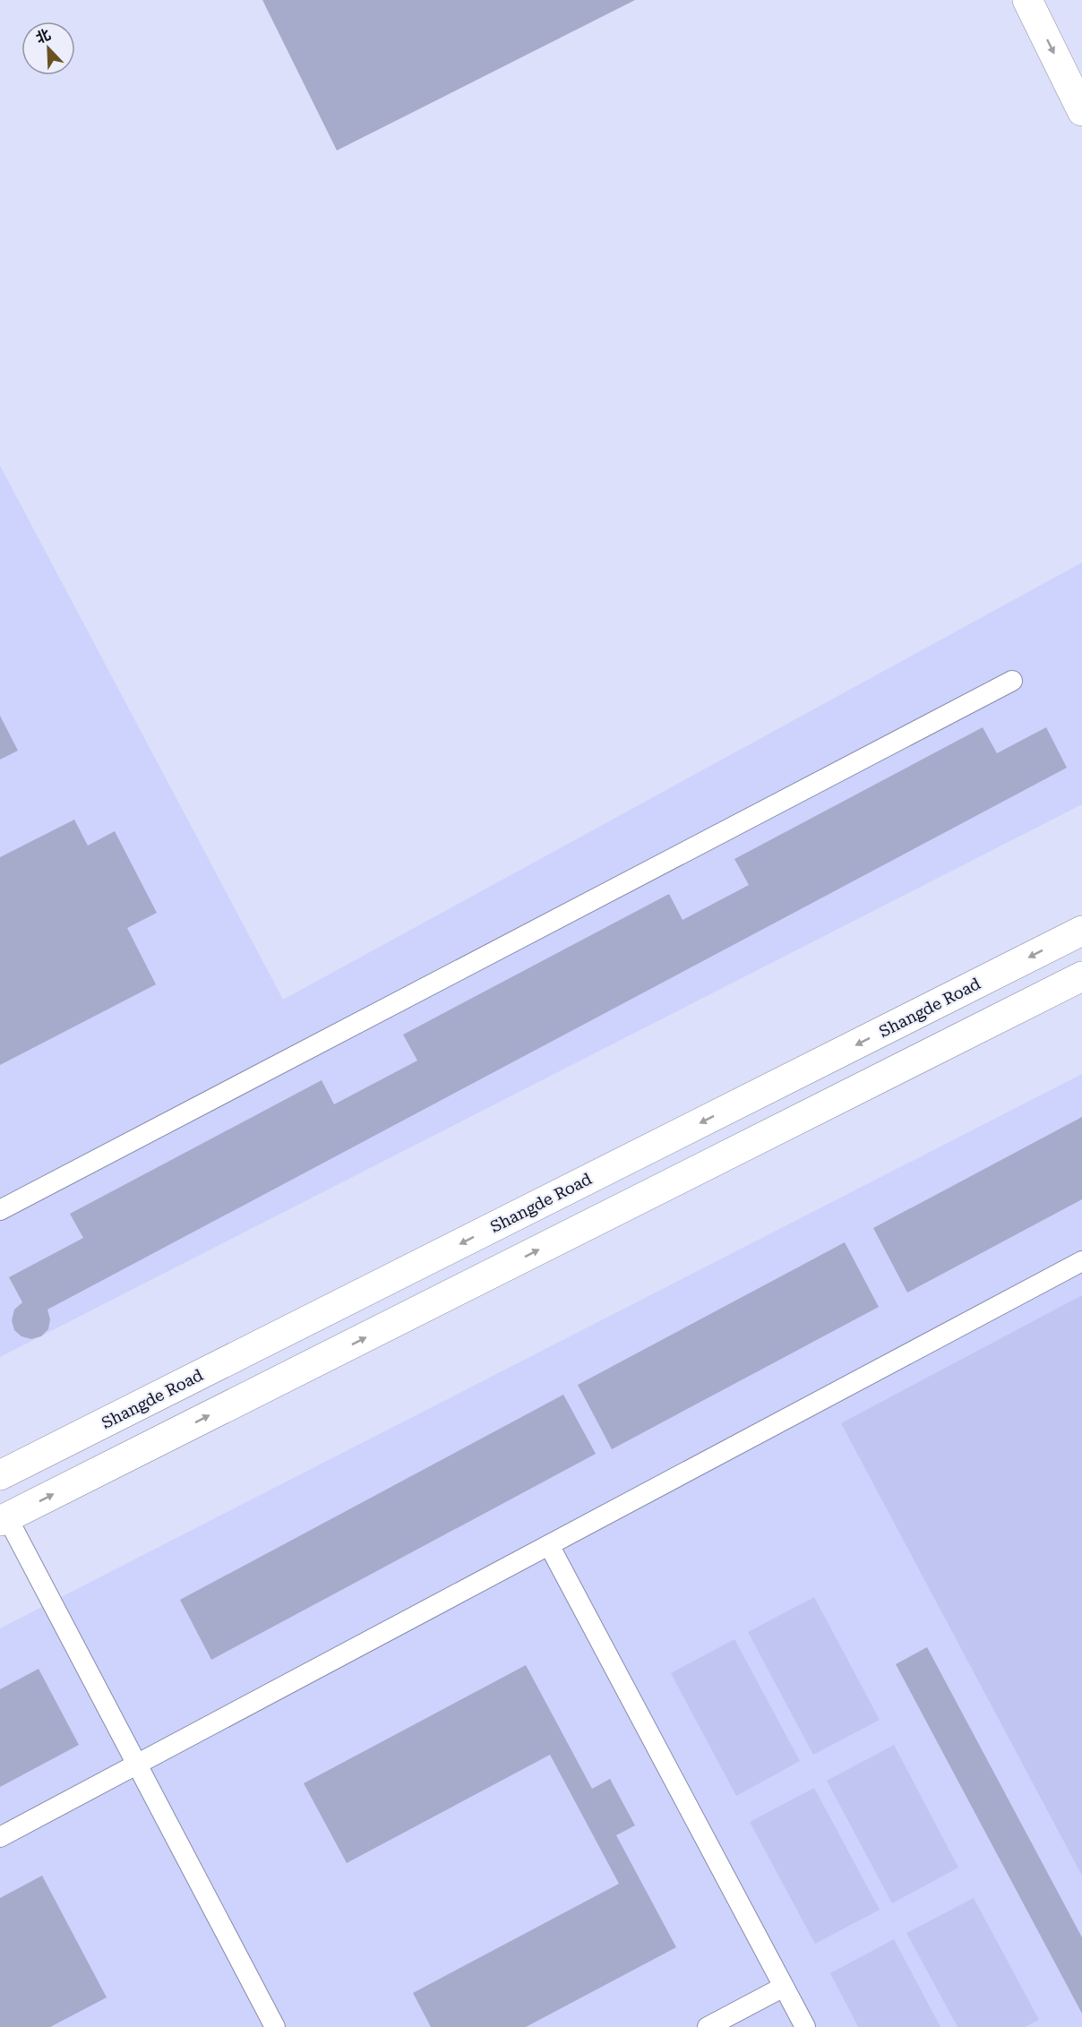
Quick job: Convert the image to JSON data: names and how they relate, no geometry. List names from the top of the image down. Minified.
{"streets":{"main road":["Shangde Road"]},"north":"top left"}
